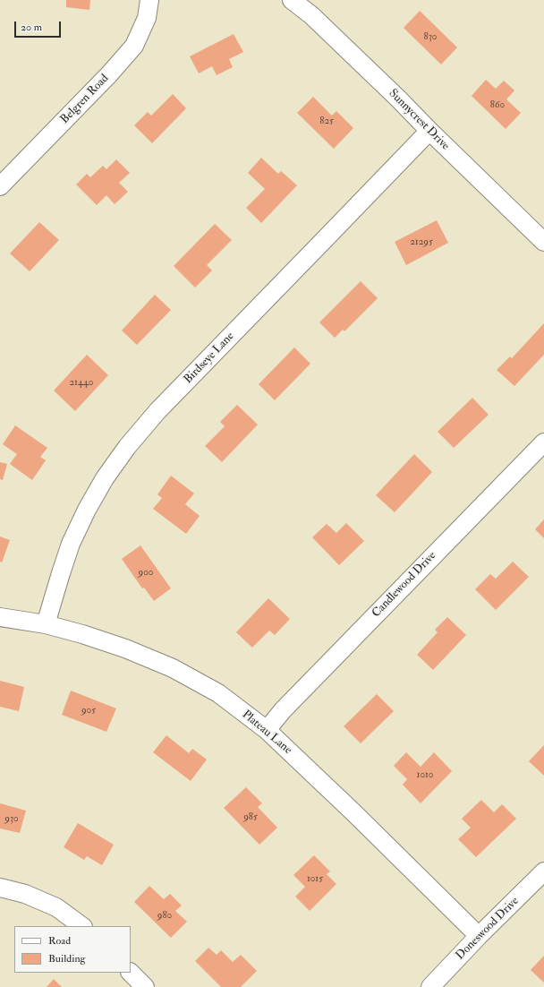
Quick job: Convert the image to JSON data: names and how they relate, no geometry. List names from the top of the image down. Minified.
{"streets":{"street":["Belgren Road","Sunnycrest Drive","Birdseye Lane","Candlewood Drive","Plateau Lane","Doneswood Drive"]},"crossings":[["Sunnycrest Drive","Birdseye Lane"],["Birdseye Lane","Plateau Lane"],["Candlewood Drive","Plateau Lane"],["Plateau Lane","Doneswood Drive"]],"house_numbers":["830","860","825","21295","21440","900","905","1010","985","930","1015","980"],"legend":["Road","Building"],"scale_bar":"20 m"}
